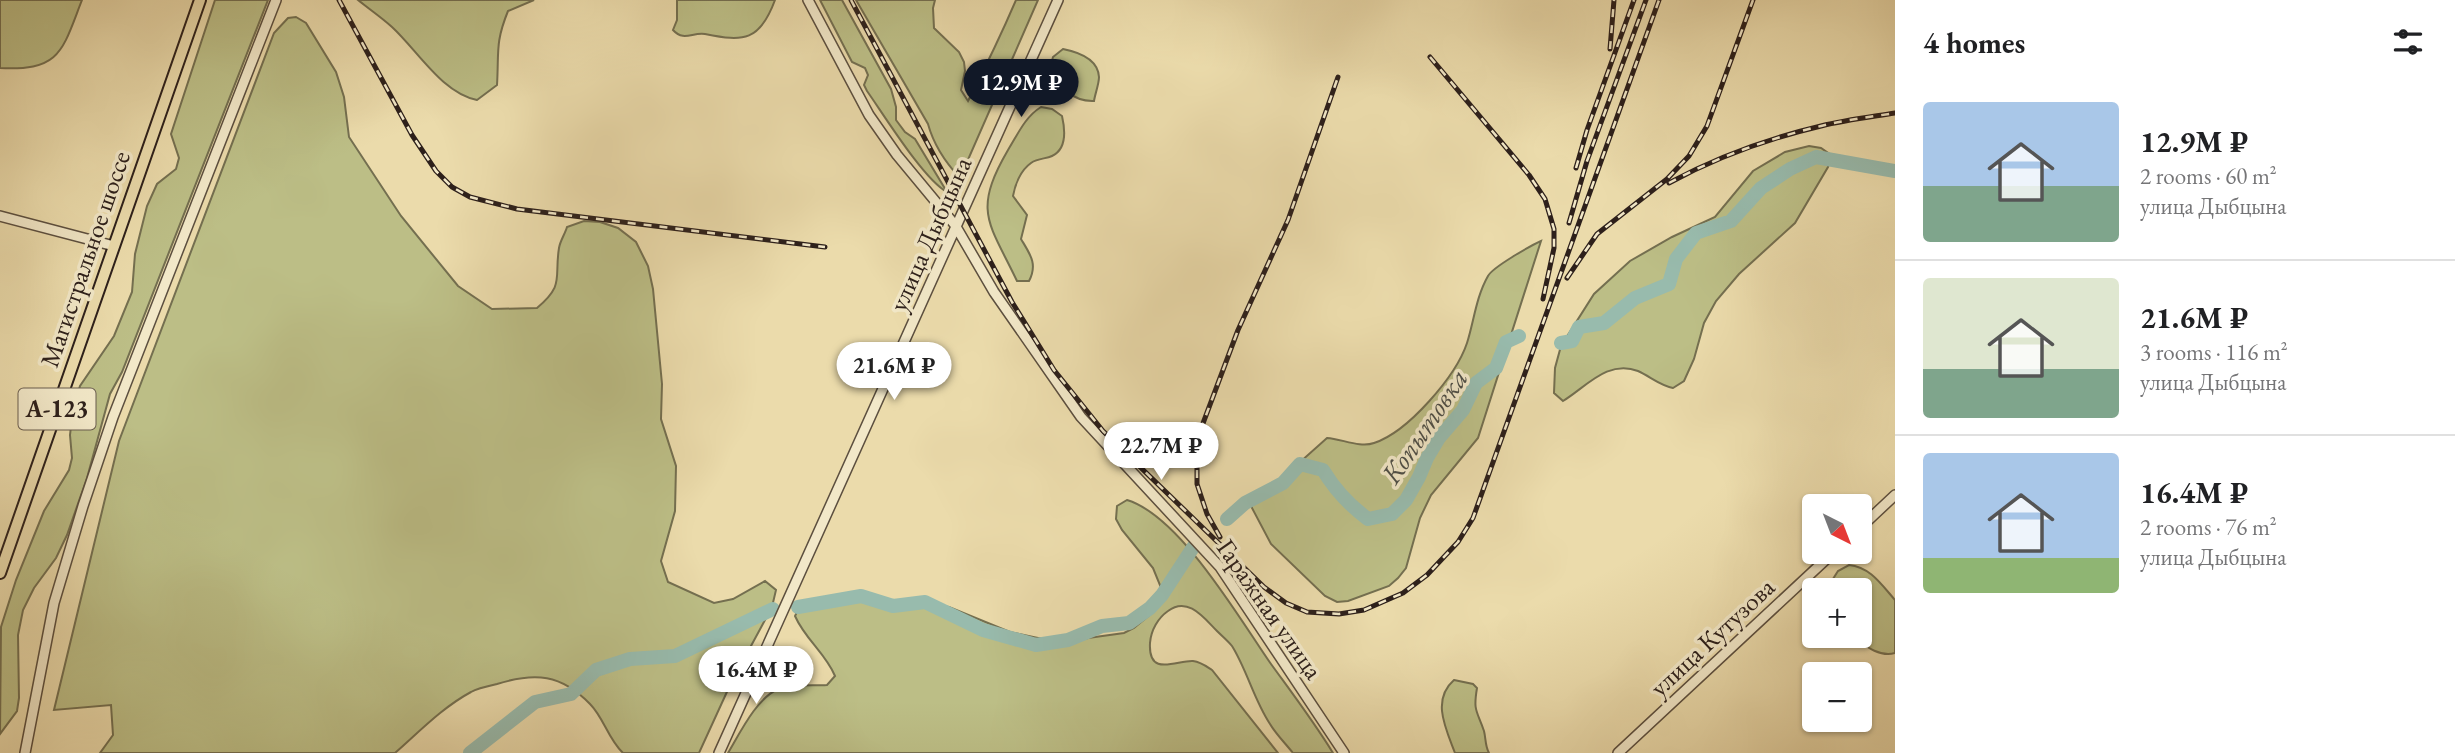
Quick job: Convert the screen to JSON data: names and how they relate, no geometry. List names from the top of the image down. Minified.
{"streets":{"main road":["Магистральное шоссе","А-123"],"street":["улица Дыбцына","Гаражная улица","улица Кутузова"]},"crossings":[["улица Дыбцына","Гаражная улица"]],"water":["Копытовка"],"north":"bottom right","page":{"heading":"4 homes","price":["12.9M ₽","21.6M ₽","22.7M ₽","16.4M ₽"],"list":[{"name":"12.9M ₽","note":"2 rooms · 60 m² · улица Дыбцына"},{"name":"21.6M ₽","note":"3 rooms · 116 m² · улица Дыбцына"},{"name":"16.4M ₽","note":"2 rooms · 76 m² · улица Дыбцына"}],"map_buttons":["+","−"]}}
